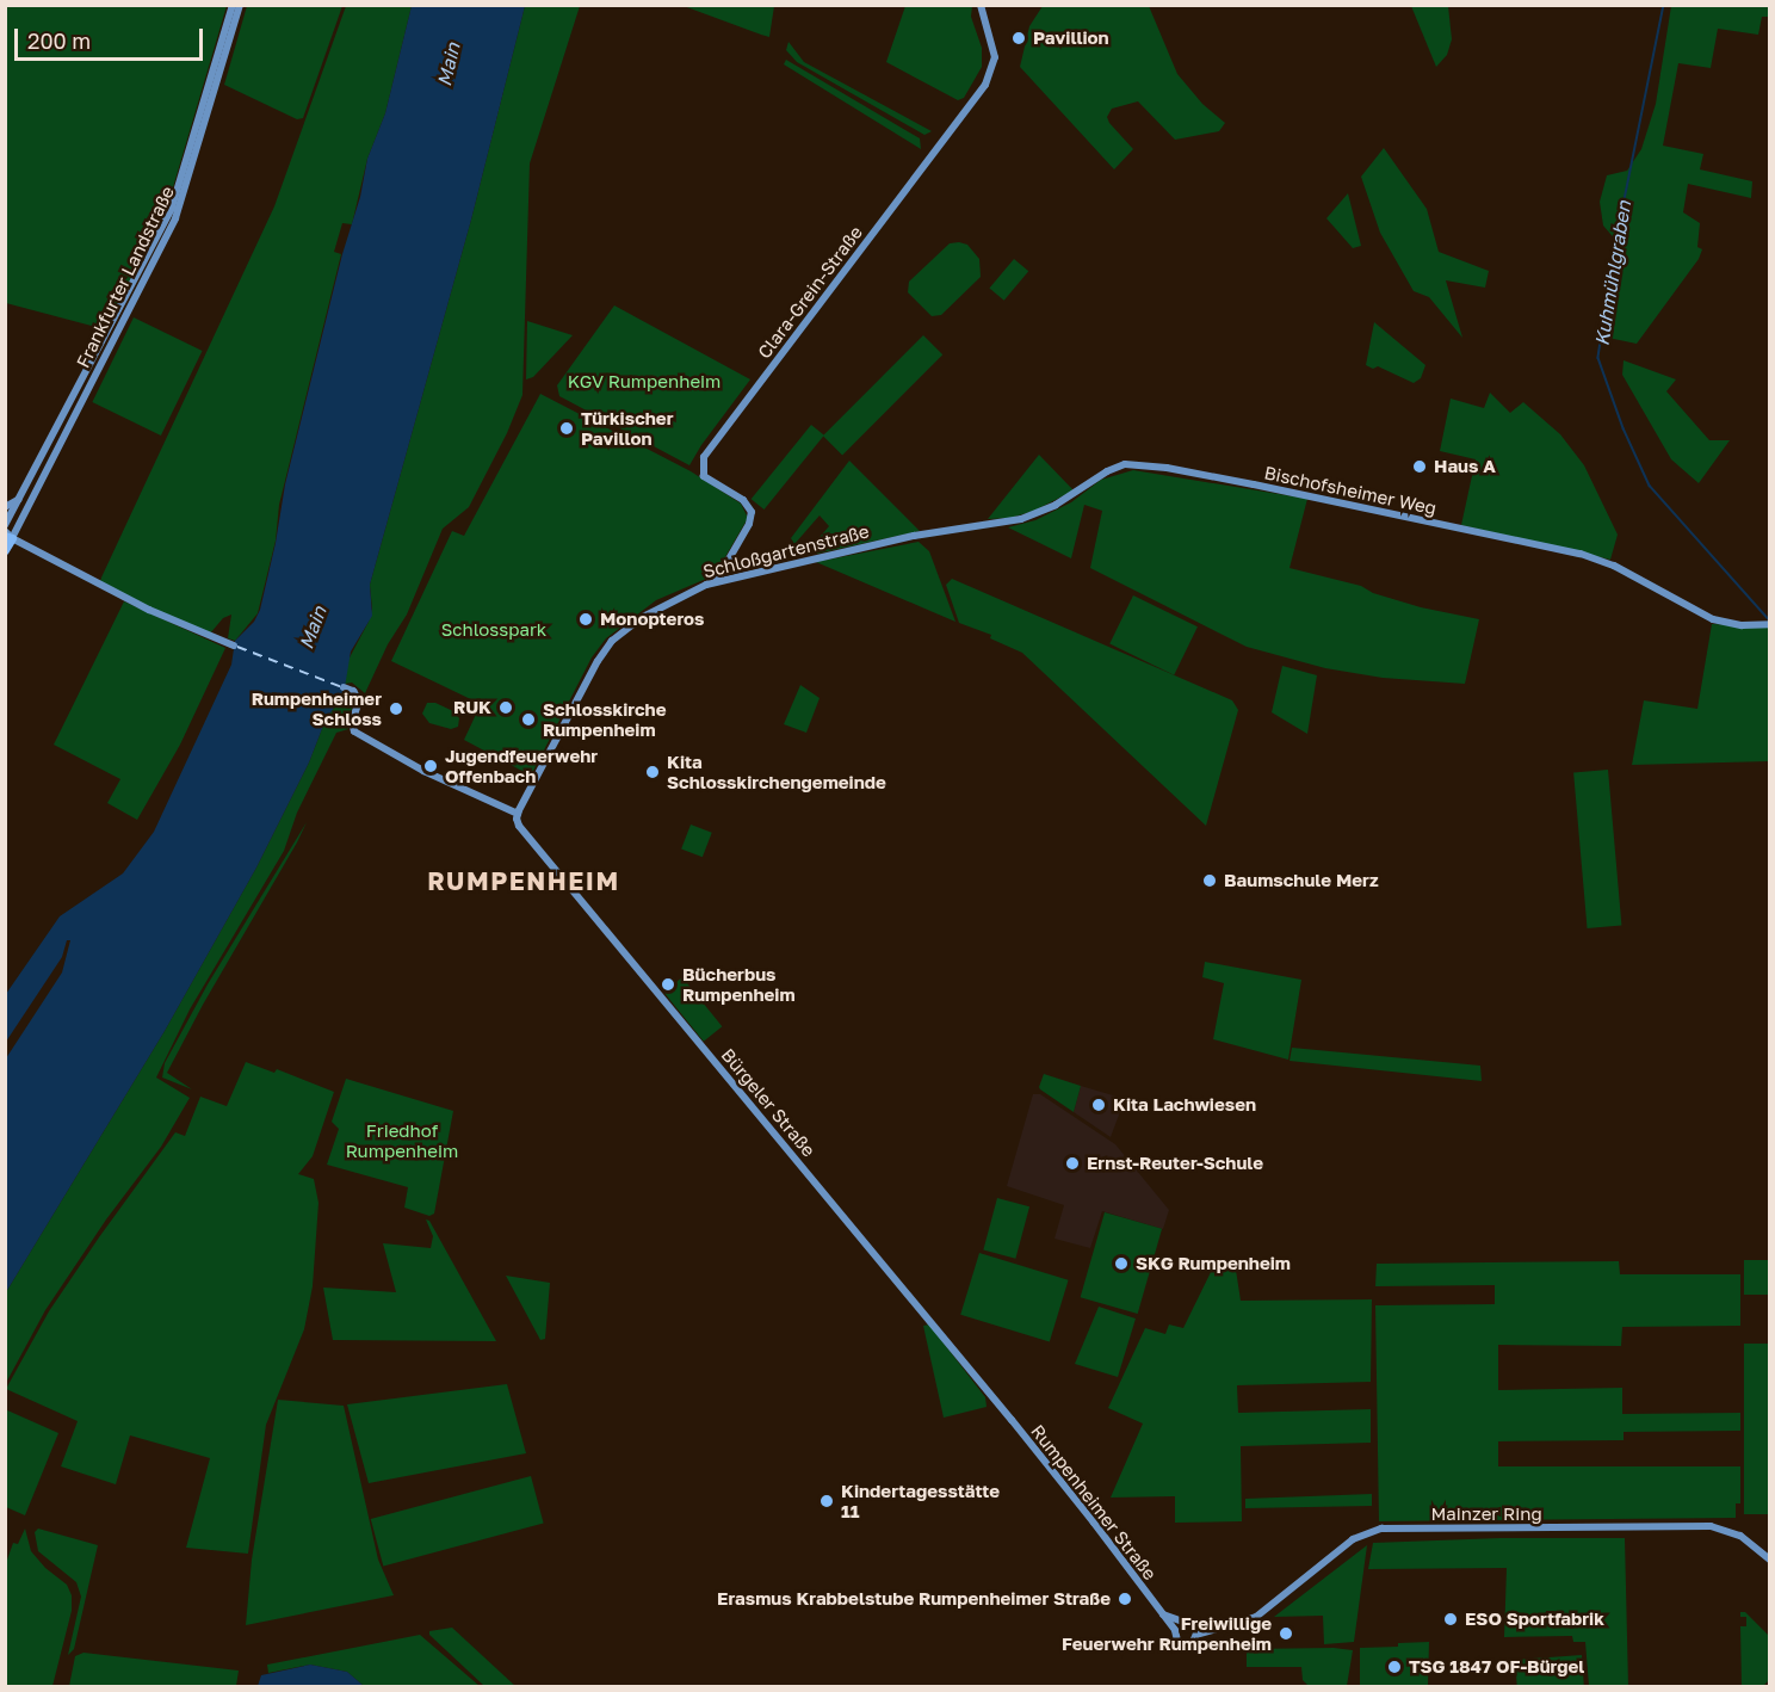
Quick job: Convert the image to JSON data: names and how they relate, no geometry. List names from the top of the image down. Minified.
{"streets":{"main road":["Frankfurter Landstraße"],"street":["Clara-Grein-Straße","Bischofsheimer Weg","Schloßgartenstraße","Bürgeler Straße","Rumpenheimer Straße","Mainzer Ring"]},"crossings":[["Clara-Grein-Straße","Schloßgartenstraße"],["Bischofsheimer Weg","Schloßgartenstraße"],["Schloßgartenstraße","Bürgeler Straße"],["Bürgeler Straße","Rumpenheimer Straße"],["Rumpenheimer Straße","Mainzer Ring"]],"districts":["RUMPENHEIM"],"water":["Main","Kuhmühlgraben"],"parks":["KGV Rumpenheim","Schlosspark","Friedhof Rumpenheim"],"places":["Pavillion","Türkischer Pavillon","Haus A","Monopteros","RUK","Rumpenheimer Schloss","Schlosskirche Rumpenheim","Jugendfeuerwehr Offenbach","Kita Schlosskirchengemeinde","Baumschule Merz","Bücherbus Rumpenheim","Kita Lachwiesen","Ernst-Reuter-Schule","SKG Rumpenheim","Kindertagesstätte 11","Erasmus Krabbelstube Rumpenheimer Straße","ESO Sportfabrik","Freiwillige Feuerwehr Rumpenheim","TSG 1847 OF-Bürgel"],"scale_bar":"200 m"}
